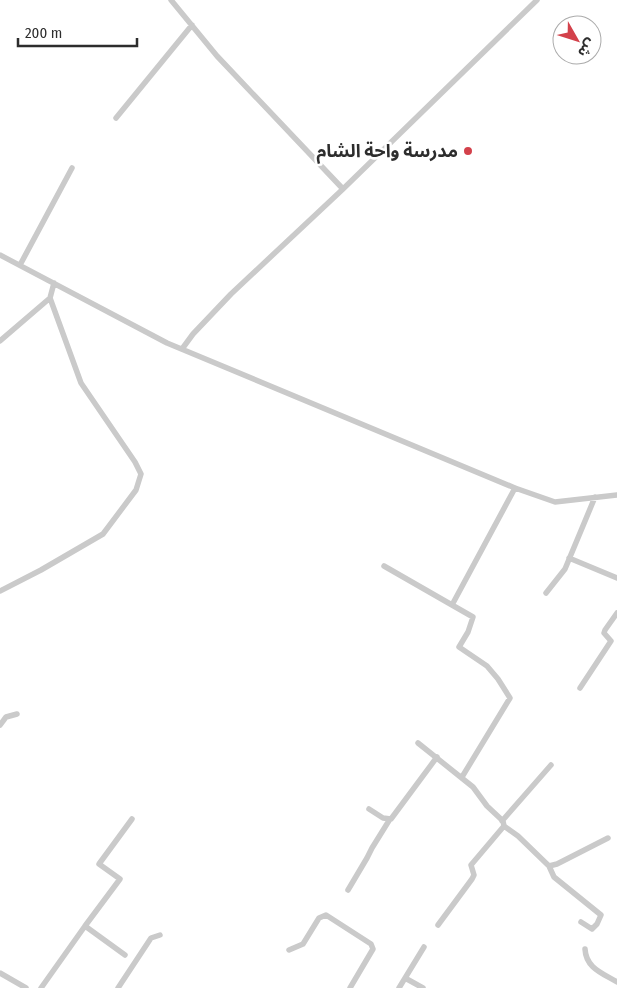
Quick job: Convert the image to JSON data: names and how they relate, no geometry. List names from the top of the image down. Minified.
{"places":["مدرسة واحة الشام"],"scale_bar":"200 m","north":"bottom right"}
